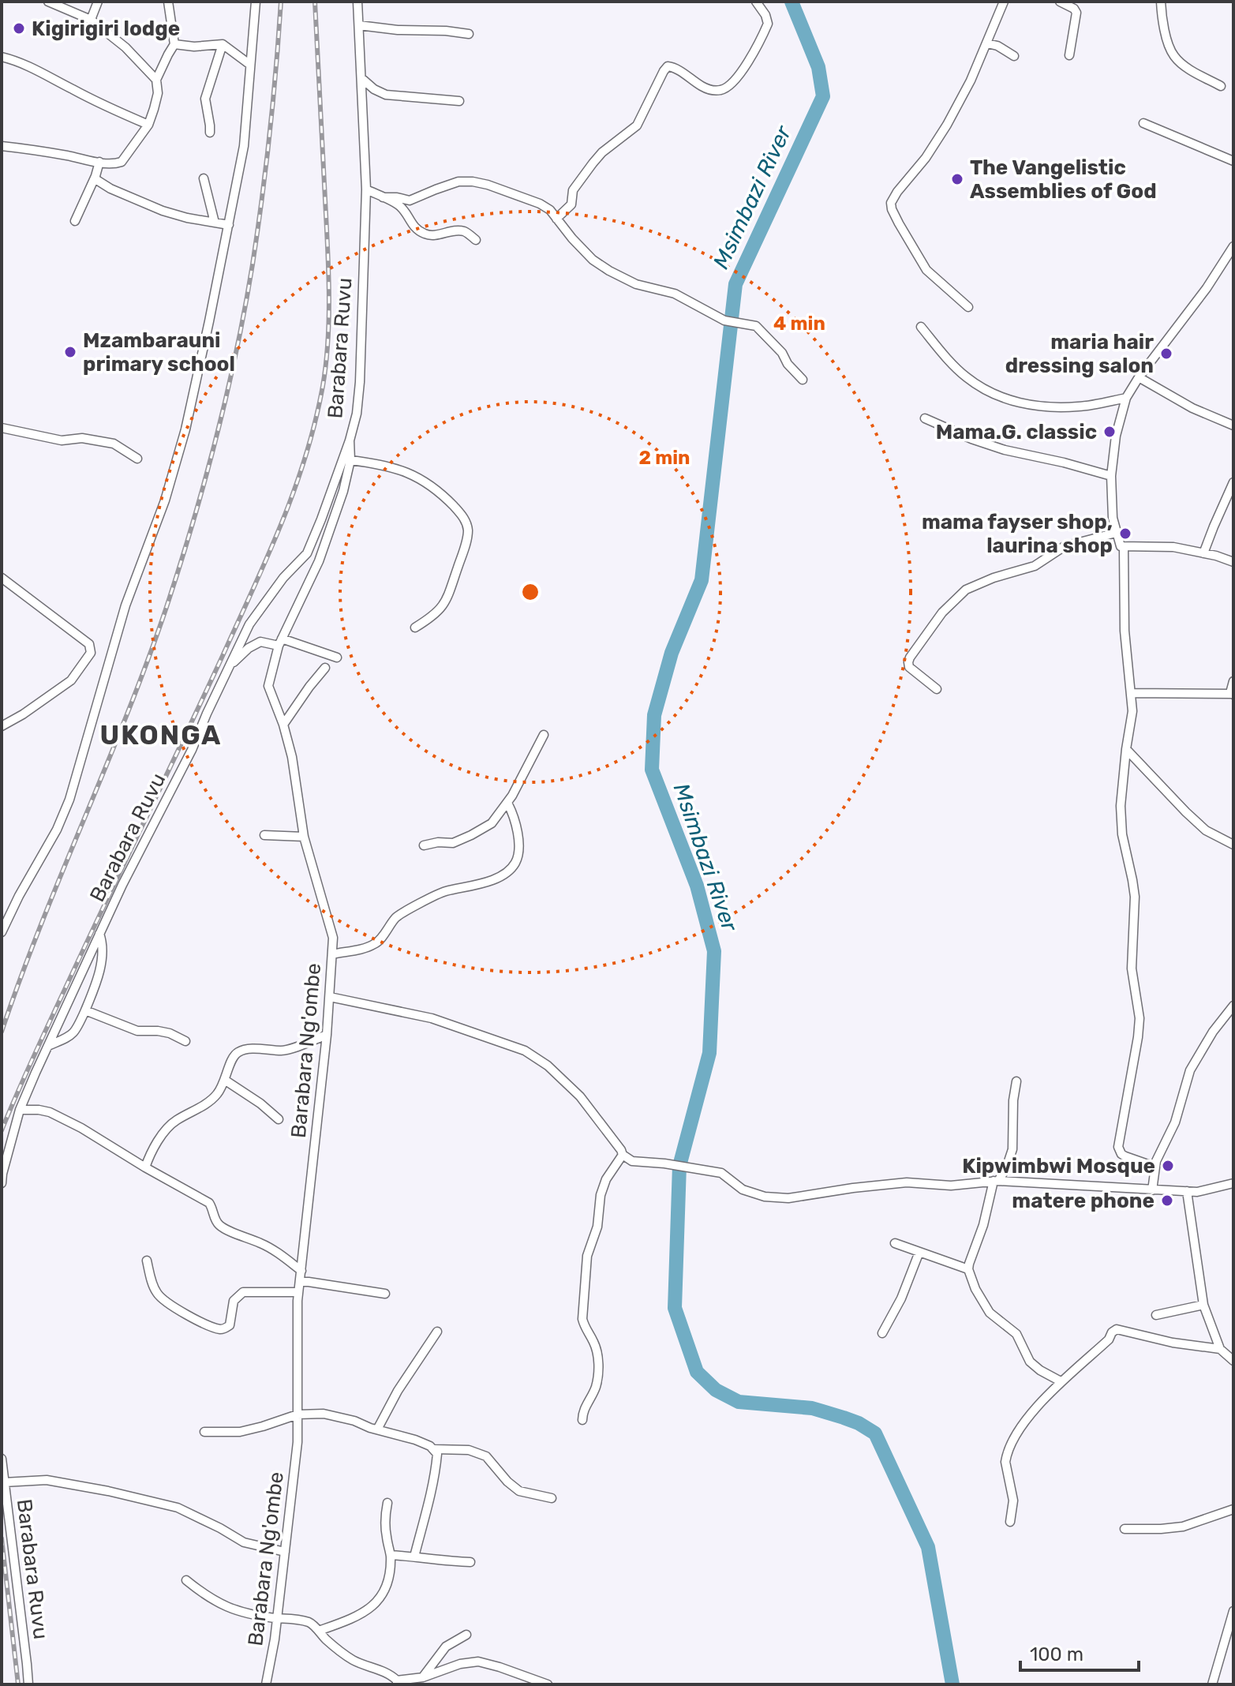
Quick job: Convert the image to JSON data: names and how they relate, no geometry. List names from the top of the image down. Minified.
{"streets":{"street":["Barabara Ruvu","Barabara Ng'ombe"]},"crossings":[["Barabara Ruvu","Barabara Ng'ombe"]],"districts":["UKONGA"],"water":["Msimbazi River"],"places":["Kigirigiri lodge","The Vangelistic Assemblies of God","Mzambarauni primary school","maria hair dressing salon","Mama.G. classic","mama fayser shop, laurina shop","Kipwimbwi Mosque","matere phone"],"scale_bar":"100 m","rings":["4 min","2 min"]}
